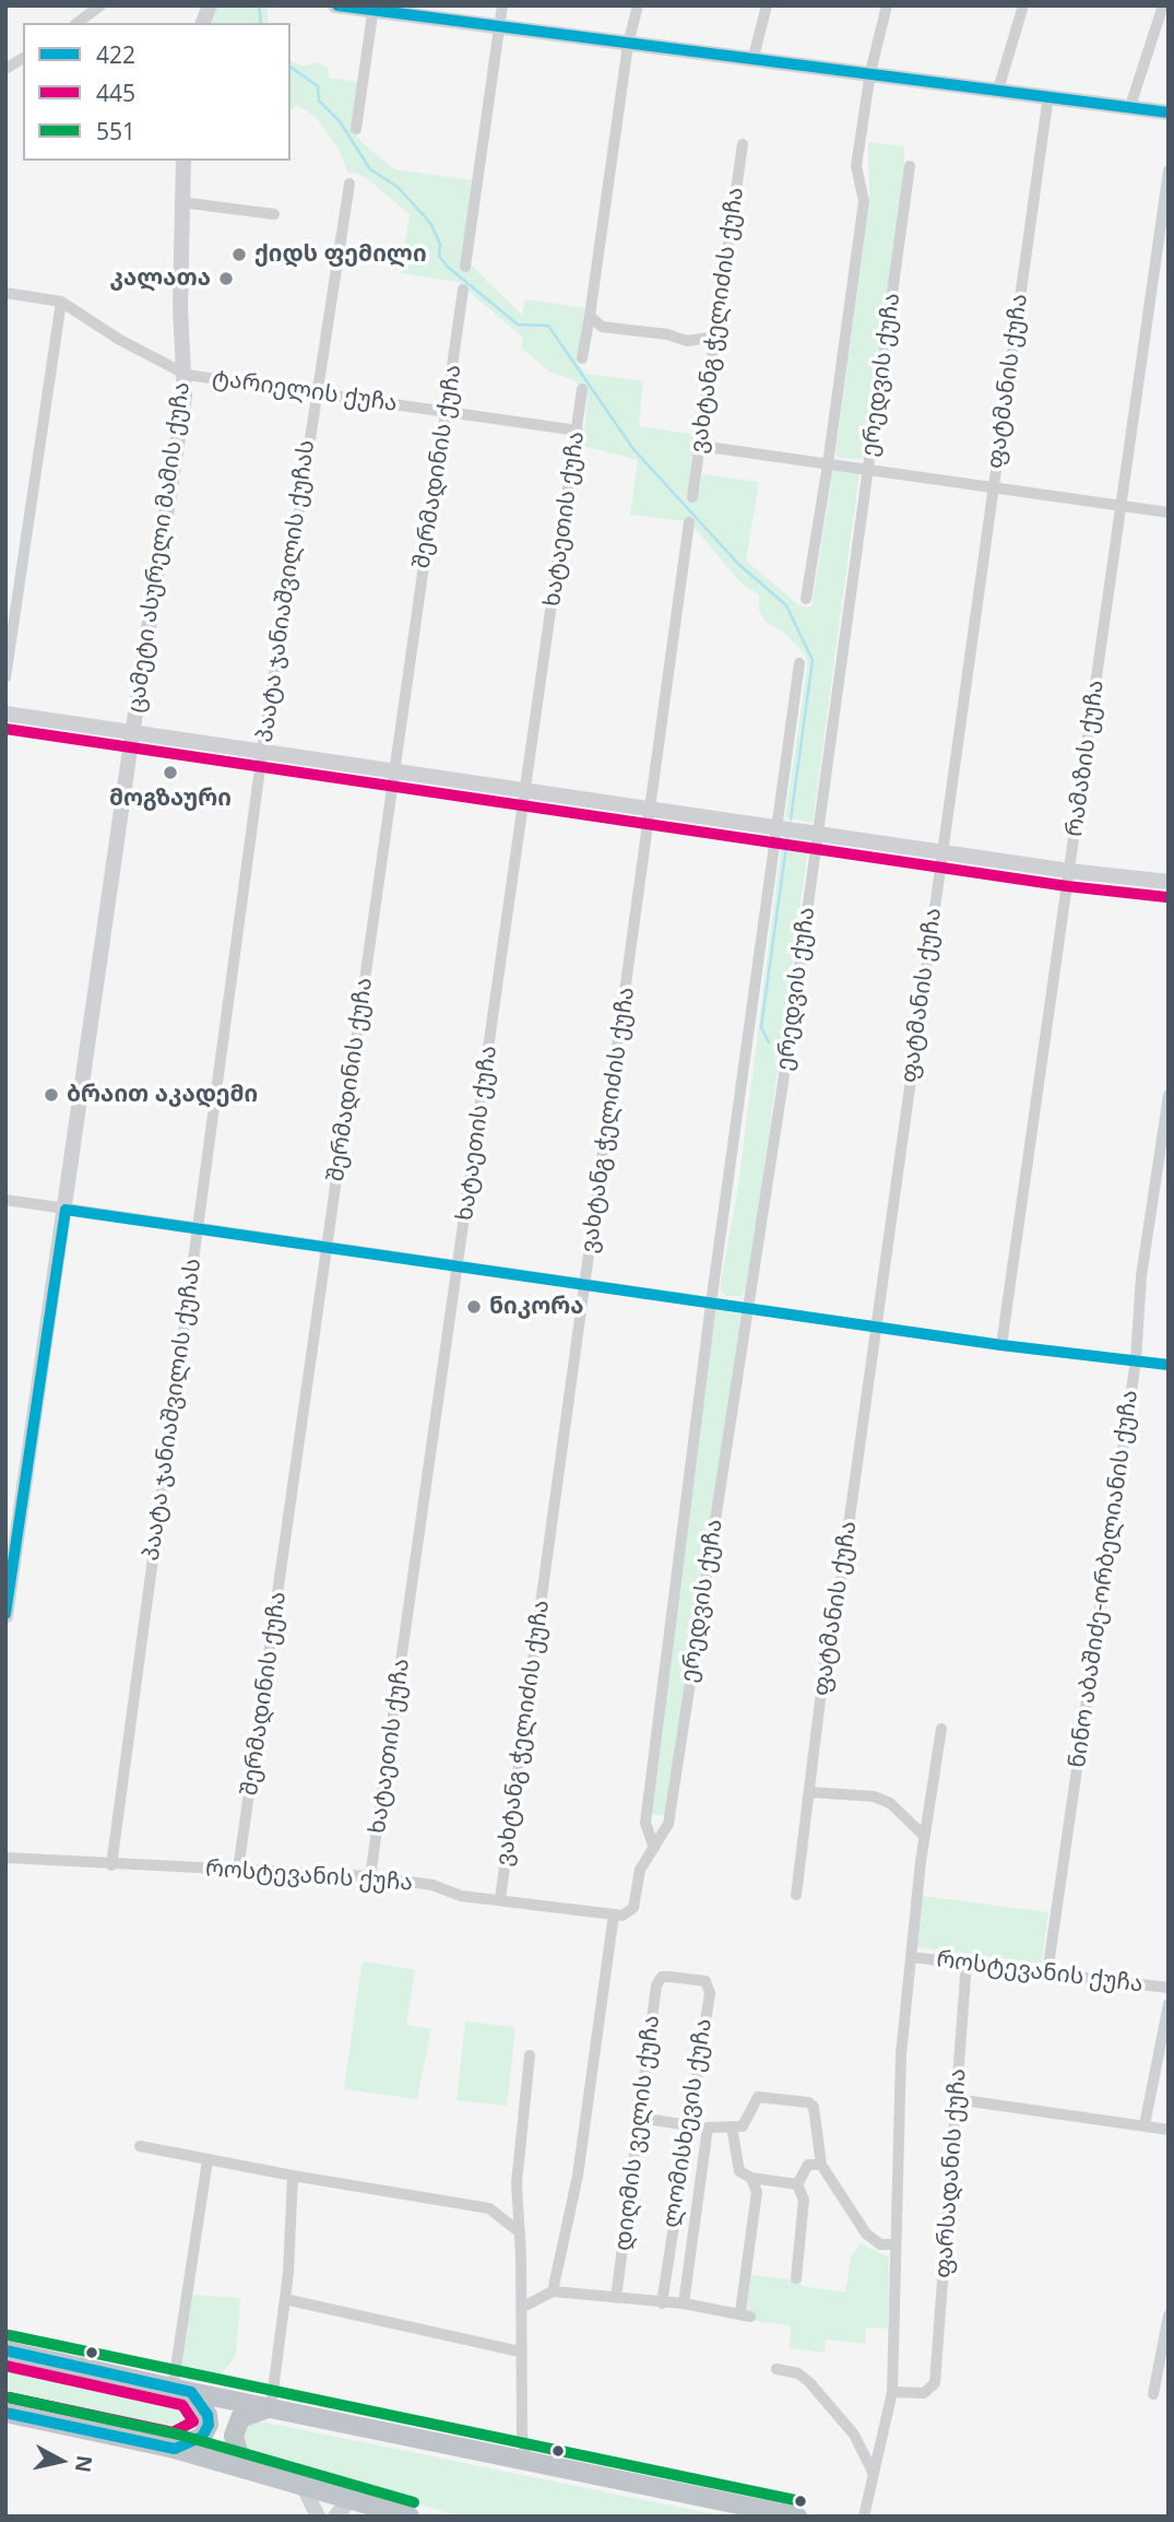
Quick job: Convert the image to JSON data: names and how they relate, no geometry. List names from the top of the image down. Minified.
{"streets":{"street":["ვახტანგ ჭელიძის ქუჩა","ერედვის ქუჩა","ფატმანის ქუჩა","ტარიელის ქუჩა","შერმადინის ქუჩა","ხატაეთის ქუჩა","ცამეტი ასურელი მამის ქუჩა","პაატა ჯანიაშვილის ქუჩას","რამაზის ქუჩა","ნინო აბაშიძე-ორბელიანის ქუჩა","როსტევანის ქუჩა","ლომისხევის ქუჩა","დიღმის ველის ქუჩა","ფარსადანის ქუჩა"]},"crossings":[["ვახტანგ ჭელიძის ქუჩა","როსტევანის ქუჩა"],["ტარიელის ქუჩა","შერმადინის ქუჩა"],["ტარიელის ქუჩა","ხატაეთის ქუჩა"],["ტარიელის ქუჩა","ცამეტი ასურელი მამის ქუჩა"],["ტარიელის ქუჩა","პაატა ჯანიაშვილის ქუჩას"],["შერმადინის ქუჩა","როსტევანის ქუჩა"],["ხატაეთის ქუჩა","როსტევანის ქუჩა"],["პაატა ჯანიაშვილის ქუჩას","როსტევანის ქუჩა"],["ნინო აბაშიძე-ორბელიანის ქუჩა","როსტევანის ქუჩა"],["როსტევანის ქუჩა","ფარსადანის ქუჩა"],["ლომისხევის ქუჩა","დიღმის ველის ქუჩა"]],"places":["ქიდს ფემილი","კალათა","მოგზაური","ბრაით აკადემი","ნიკორა"],"lines":["transit line 422","transit line 445","transit line 551"],"legend":["422","445","551"],"north":"right"}
